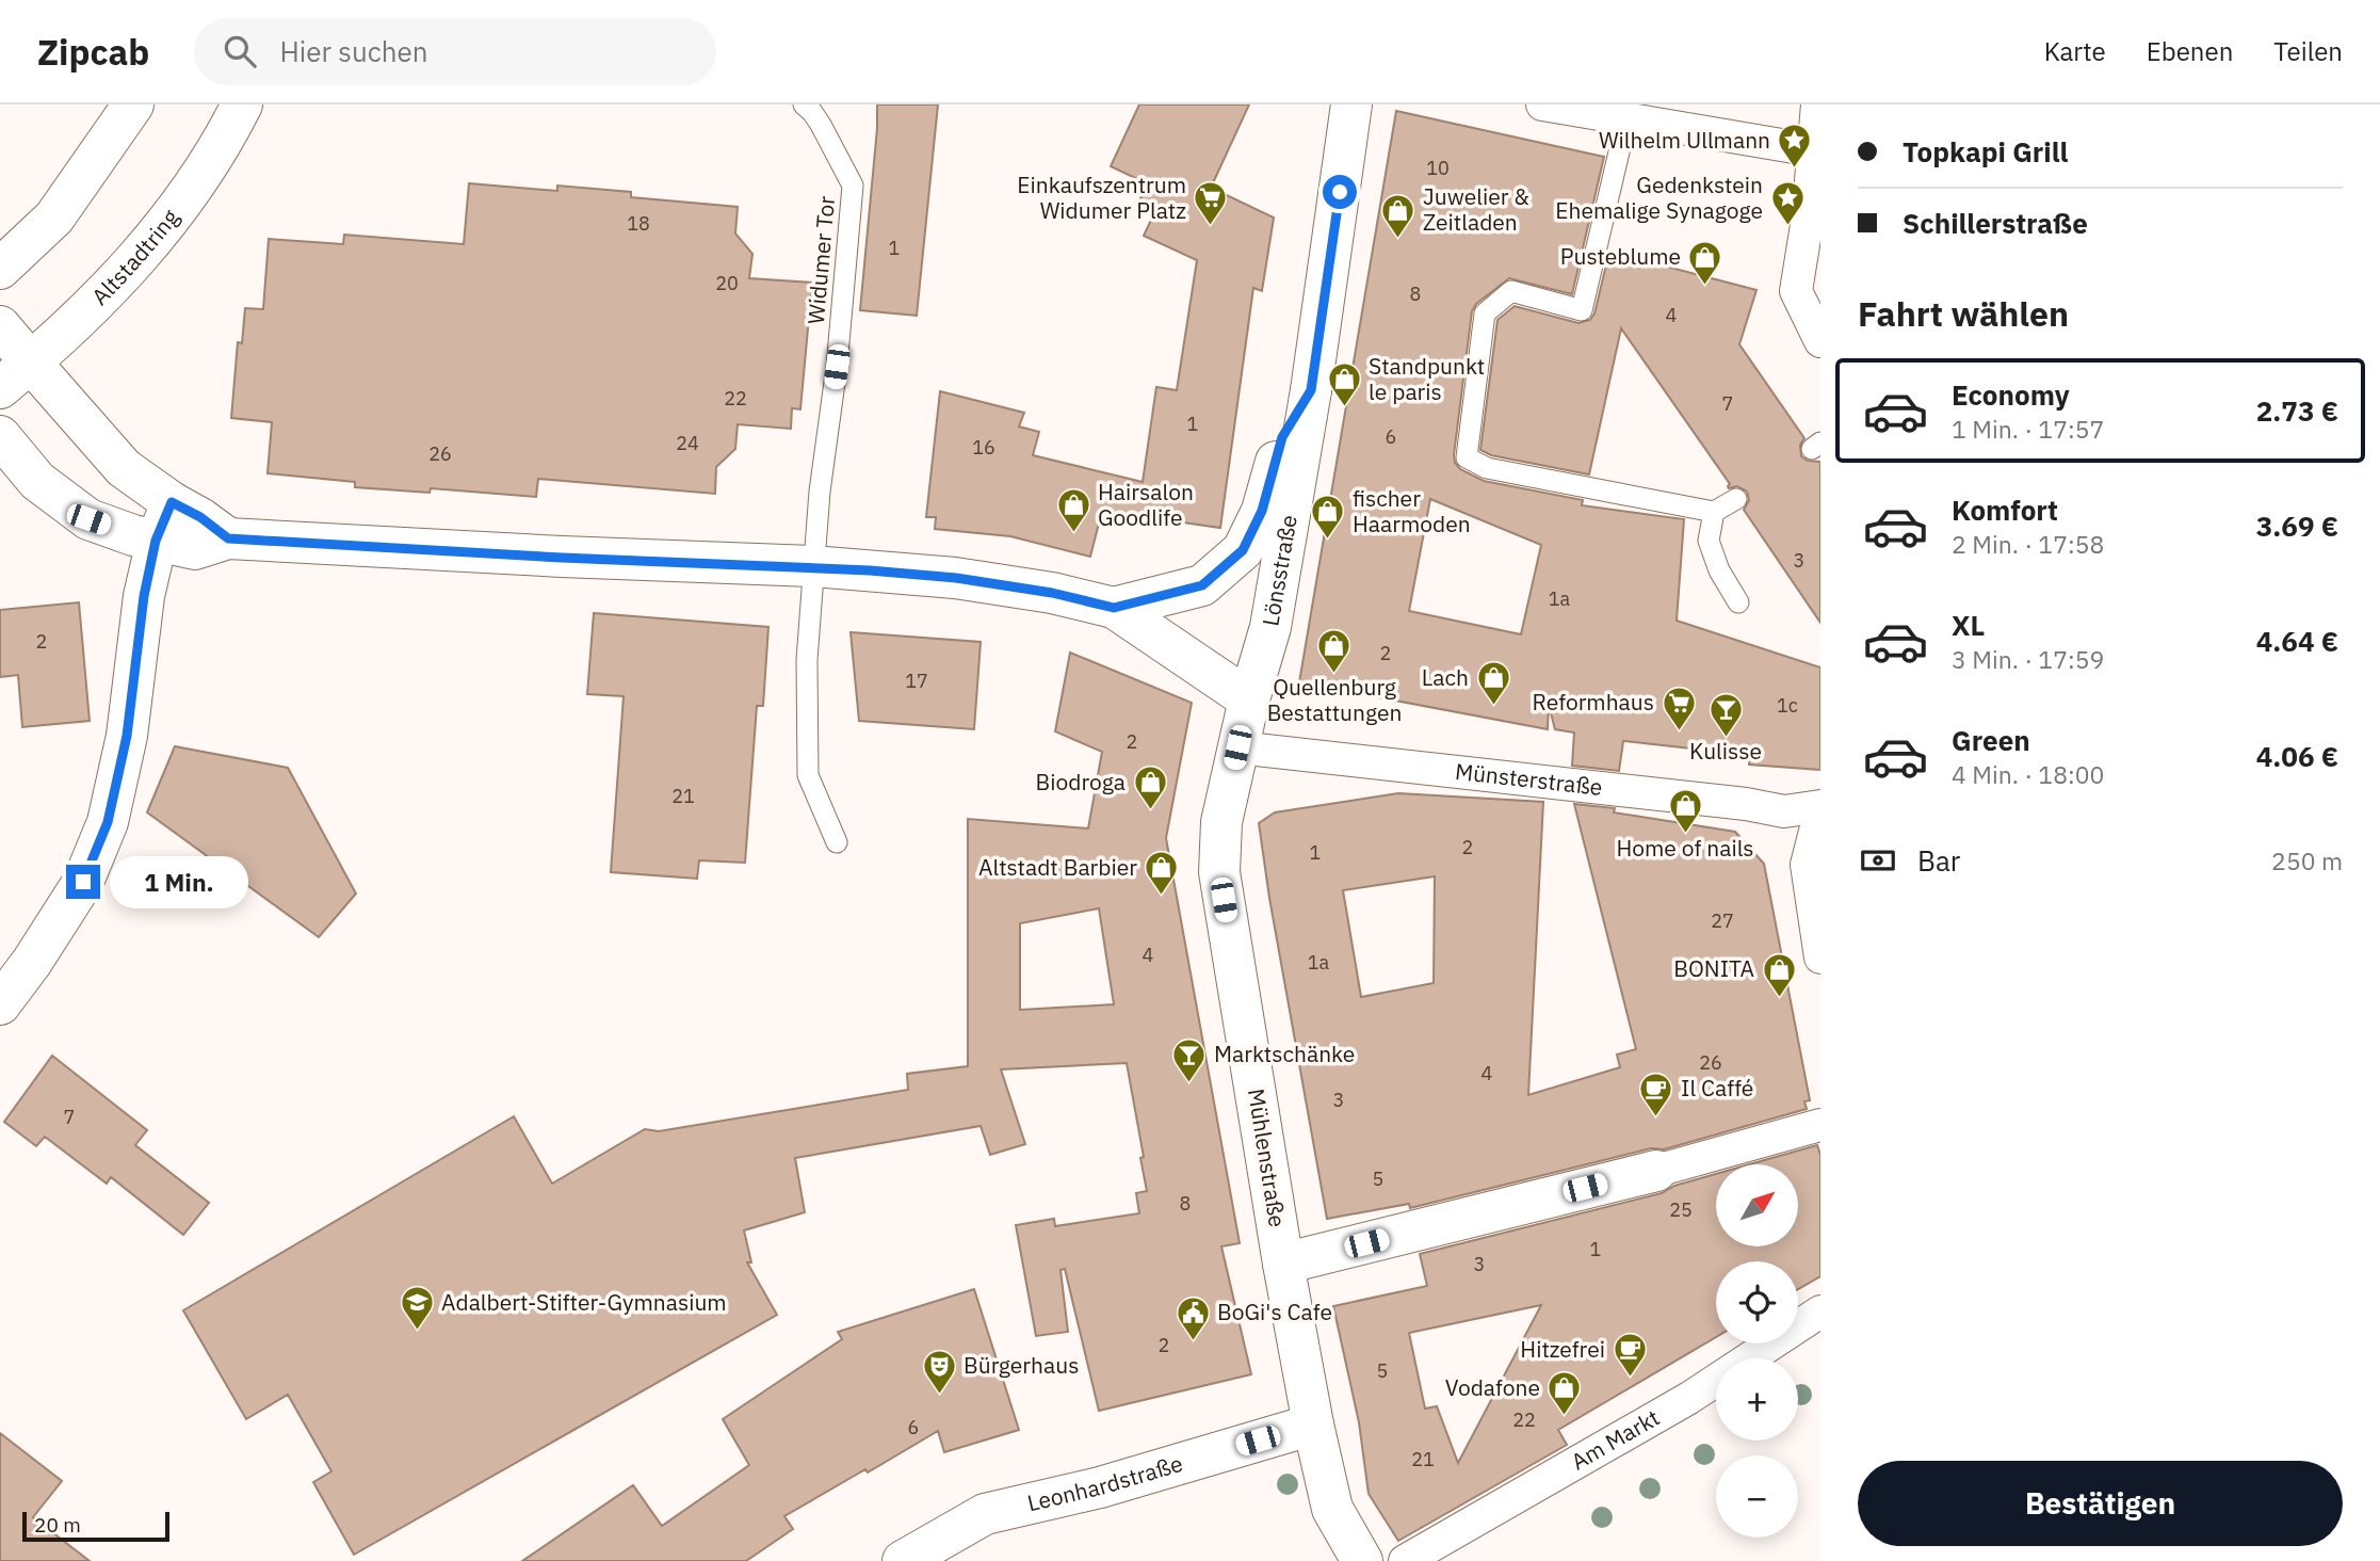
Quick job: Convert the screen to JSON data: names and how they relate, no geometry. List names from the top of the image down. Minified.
{"streets":{"street":["Altstadtring","Lönsstraße","Münsterstraße","Mühlenstraße","Am Markt","Leonhardstraße"],"lane":["Widumer Tor"]},"crossings":[["Lönsstraße","Münsterstraße"],["Lönsstraße","Mühlenstraße"],["Münsterstraße","Mühlenstraße"],["Mühlenstraße","Leonhardstraße"]],"places":{"place":["Wilhelm Ullmann","Gedenkstein Ehemalige Synagoge"],"supermarket":["Einkaufszentrum Widumer Platz","Reformhaus"],"shop":["Juwelier & Zeitladen","Pusteblume","Standpunkt le paris","Hairsalon Goodlife","fischer Haarmoden","Quellenburg Bestattungen","Lach","Biodroga","Home of nails","Altstadt Barbier","BONITA","Vodafone"],"bar":["Kulisse","Marktschänke"],"cafe":["Il Caffé","Hitzefrei"],"school or university":["Adalbert-Stifter-Gymnasium"],"public building":["BoGi's Cafe"],"theatre":["Bürgerhaus"]},"house_numbers":["10","18","1","20","8","4","22","7","1","6","24","16","26","3","1a","2","2","17","1c","2","21","2","1","27","4","1a","26","4","3","7","5","8","25","1","3","2","5","22","6","21"],"scale_bar":"20 m","north":"top right","page":{"header":"Zipcab","search":"Hier suchen","nav":["Karte","Ebenen","Teilen"],"banner":["Topkapi Grill","Schillerstraße"],"heading":"Fahrt wählen","list":[{"name":"Economy","note":"1 Min. · 17:57","value":"2.73 €"},{"name":"Komfort","note":"2 Min. · 17:58","value":"3.69 €"},{"name":"XL","note":"3 Min. · 17:59","value":"4.64 €"},{"name":"Green","note":"4 Min. · 18:00","value":"4.06 €"}],"pay":["Bar","250 m"],"bubble":"1 Min.","map_buttons":["+","−"],"buttons":"Bestätigen","scale":"20 m"}}
